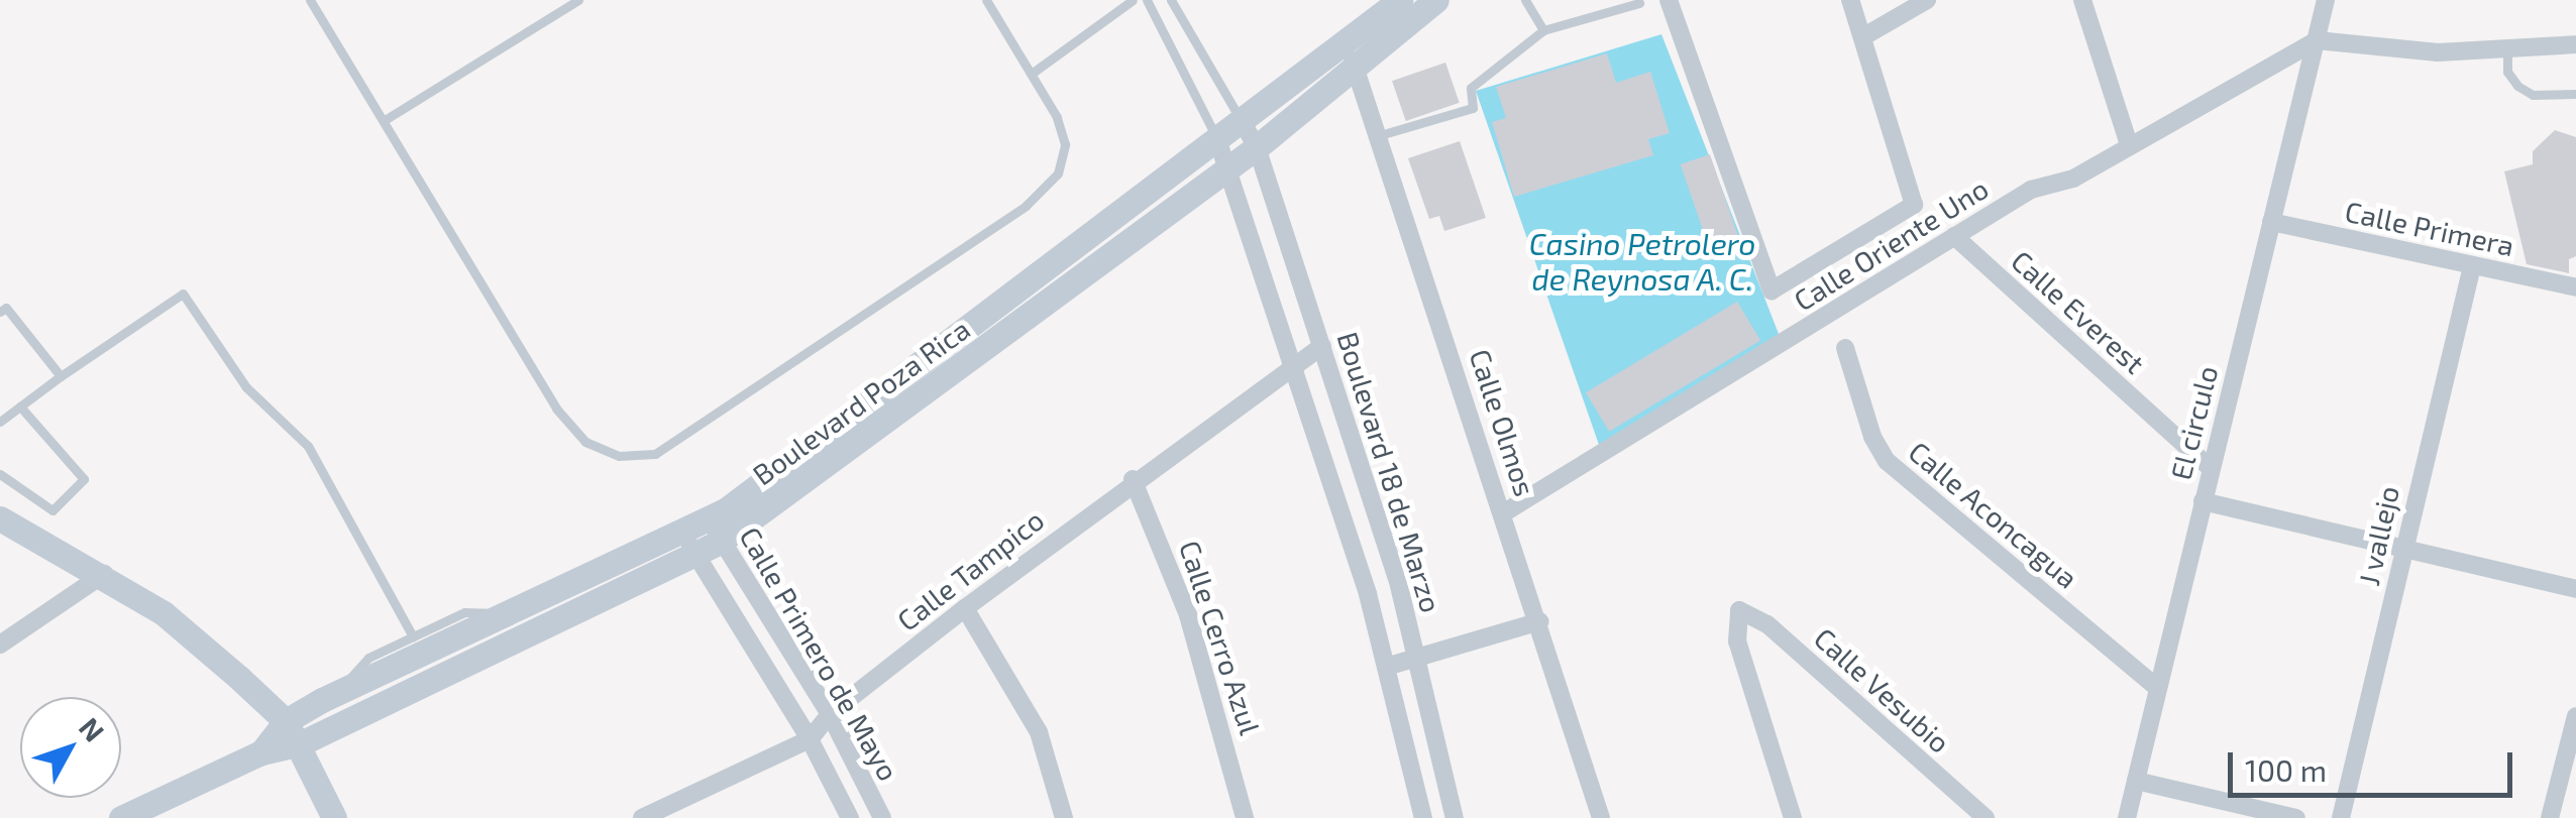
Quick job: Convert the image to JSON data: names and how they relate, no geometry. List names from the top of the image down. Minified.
{"streets":{"main road":["Boulevard Poza Rica"],"street":["Calle Primera","Calle Oriente Uno","Calle Everest","Calle Olmos","El circulo","Boulevard 18 de Marzo","Calle Aconcagua","J vallejo","Calle Tampico","Calle Cerro Azul","Calle Primero de Mayo","Calle Vesubio"]},"crossings":[["Calle Primera","El circulo"],["Calle Primera","J vallejo"],["Calle Oriente Uno","Calle Everest"],["Calle Oriente Uno","Calle Olmos"],["Calle Oriente Uno","El circulo"],["Calle Everest","El circulo"],["Boulevard Poza Rica","Calle Olmos"],["Boulevard Poza Rica","Boulevard 18 de Marzo"],["Boulevard Poza Rica","Calle Primero de Mayo"],["El circulo","Calle Aconcagua"],["Boulevard 18 de Marzo","Calle Tampico"],["Calle Tampico","Calle Cerro Azul"],["Calle Tampico","Calle Primero de Mayo"]],"water":["Casino Petrolero de Reynosa A. C."],"scale_bar":"100 m","north":"top right"}
